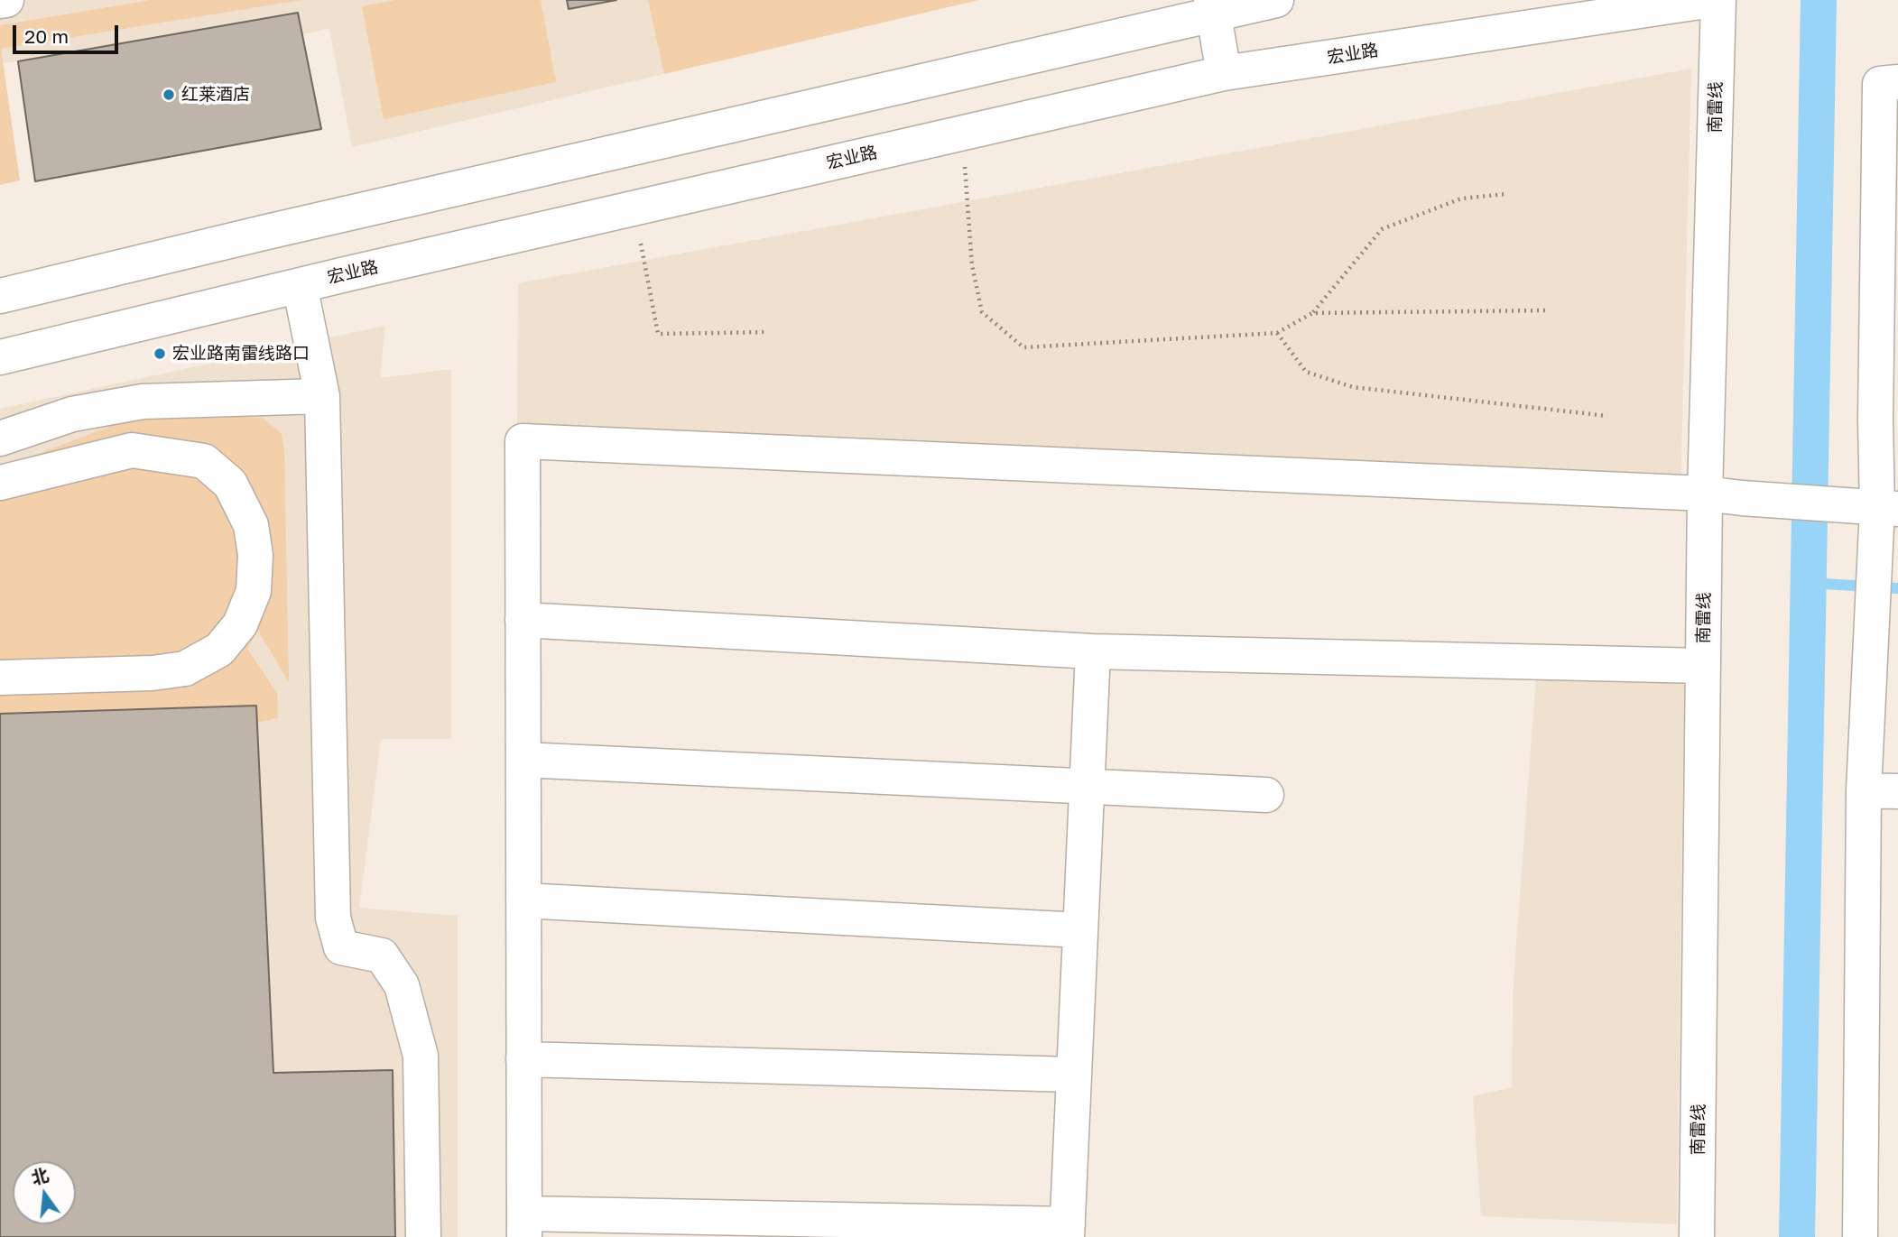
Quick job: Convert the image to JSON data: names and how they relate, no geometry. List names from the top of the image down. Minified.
{"streets":{"street":["宏业路","南雷线"]},"places":["红莱酒店","宏业路南雷线路口"],"scale_bar":"20 m","north":"top"}
